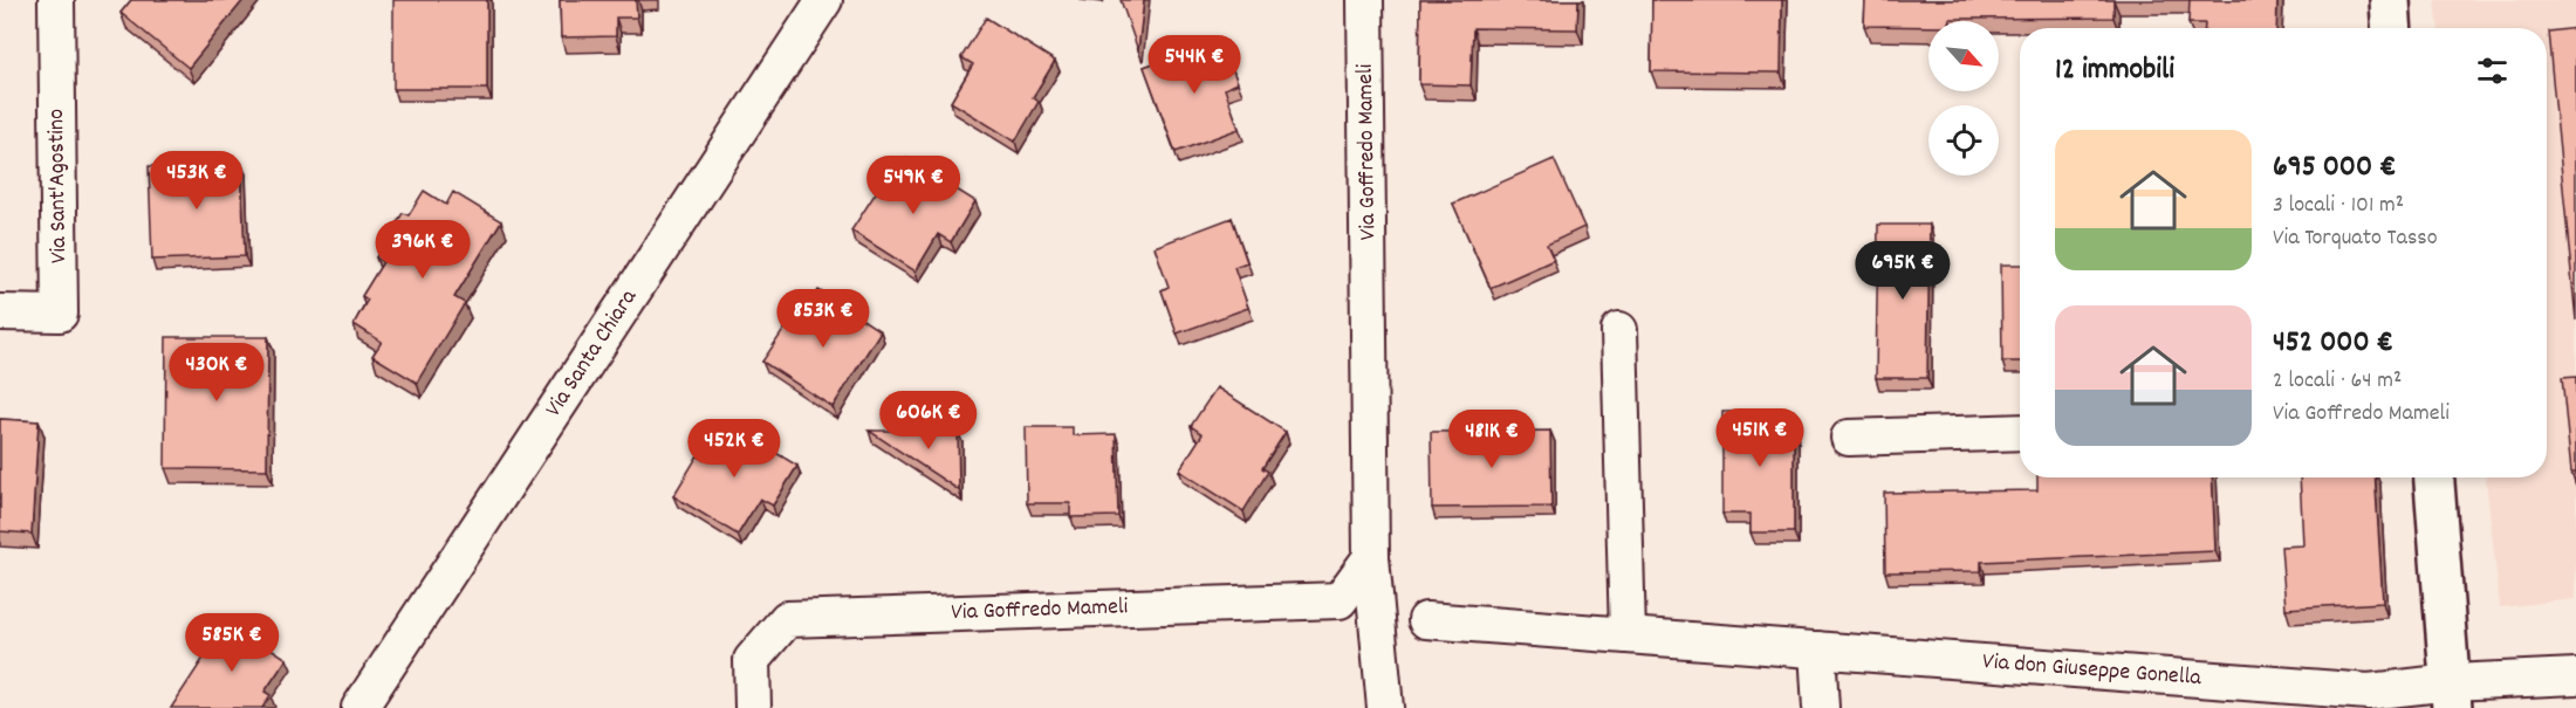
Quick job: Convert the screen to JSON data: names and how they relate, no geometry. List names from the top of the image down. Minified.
{"streets":{"street":["Via Goffredo Mameli","Via Sant'Agostino","Via Santa Chiara","Via don Giuseppe Gonella"]},"north":"bottom right","page":{"heading":"12 immobili","price":["544K €","453K €","549K €","396K €","695K €","853K €","430K €","606K €","451K €","481K €","452K €","585K €"],"list":[{"name":"695 000 €","note":"3 locali · 101 m² · Via Torquato Tasso"},{"name":"452 000 €","note":"2 locali · 64 m² · Via Goffredo Mameli"}]}}
